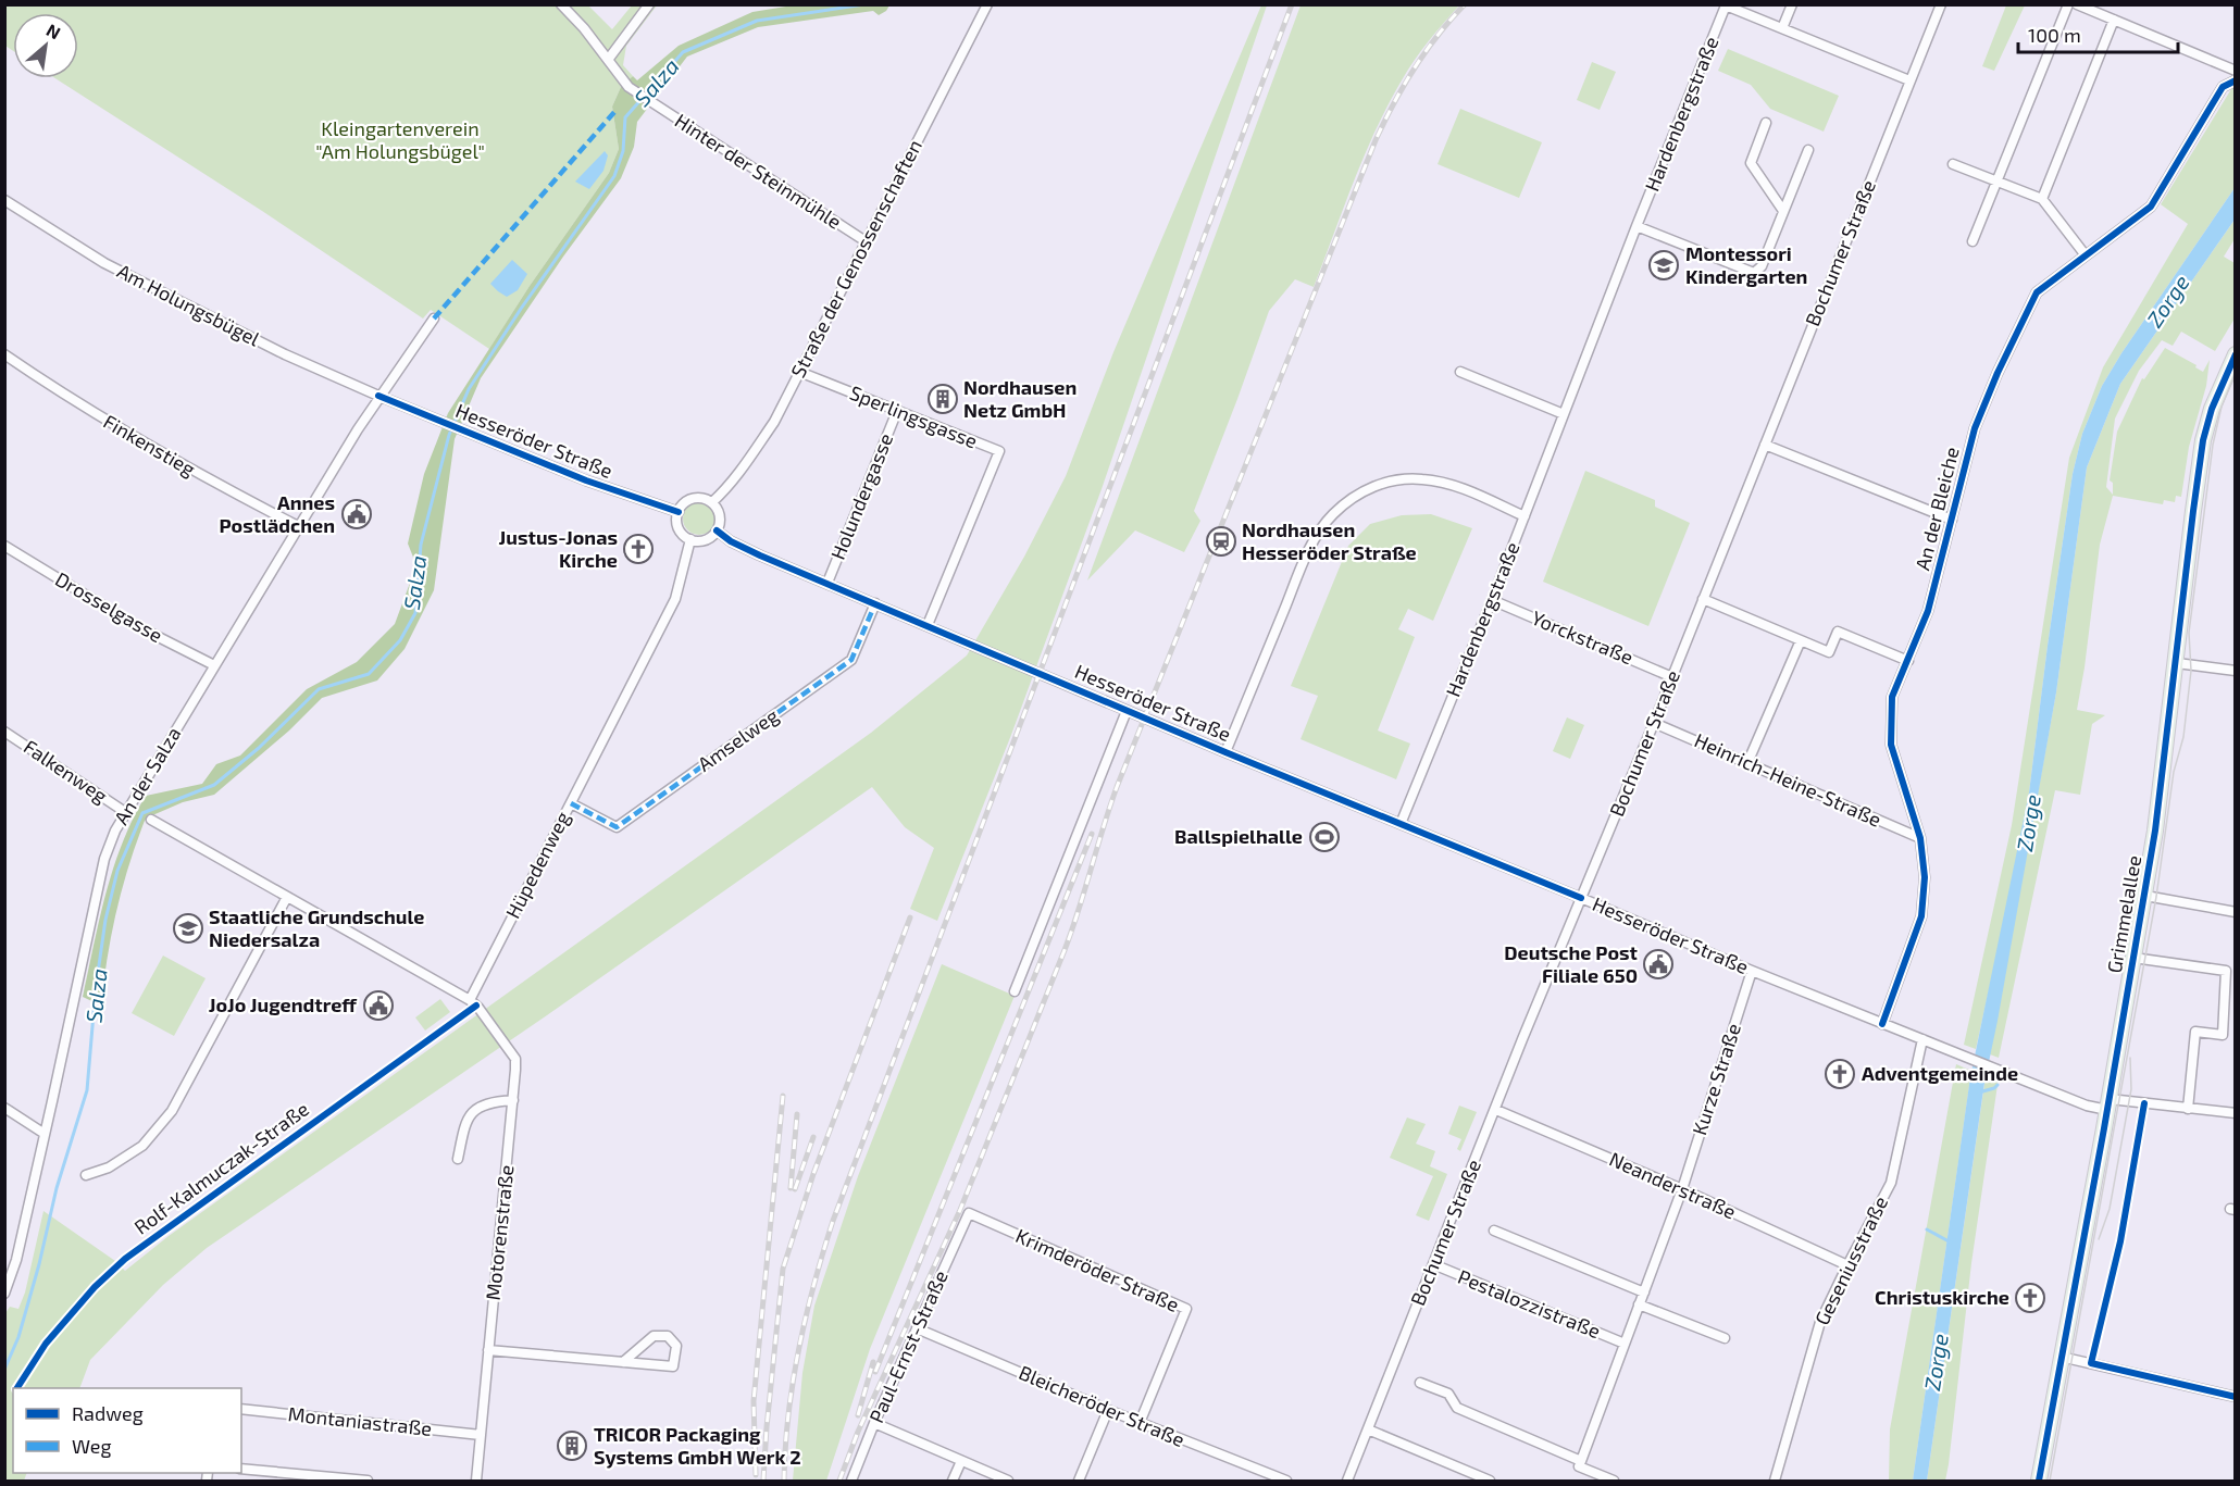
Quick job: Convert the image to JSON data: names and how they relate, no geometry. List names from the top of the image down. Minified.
{"streets":{"main road":["Grimmelallee"],"street":["Hardenbergstraße","Hinter der Steinmühle","Bochumer Straße","Straße der Genossenschaften","Am Holungsbügel","Sperlingsgasse","Hesseröder Straße","Finkenstieg","Holundergasse","An der Bleiche","Drosselgasse","Yorckstraße","Amselweg","Falkenweg","An der Salza","Heinrich-Heine-Straße","Hüpedenweg","Kurze Straße","Neanderstraße","Motorenstraße","Geseniusstraße","Krimderöder Straße","Pestalozzistraße","Paul-Ernst-Straße","Bleicheröder Straße","Montaniastraße"],"cycle path":["Rolf-Kalmuczak-Straße"]},"crossings":[["Hardenbergstraße","Bochumer Straße"],["Hardenbergstraße","Hesseröder Straße"],["Hardenbergstraße","Yorckstraße"],["Hinter der Steinmühle","Straße der Genossenschaften"],["Bochumer Straße","Hesseröder Straße"],["Bochumer Straße","Yorckstraße"],["Bochumer Straße","Heinrich-Heine-Straße"],["Bochumer Straße","Neanderstraße"],["Bochumer Straße","Pestalozzistraße"],["Straße der Genossenschaften","Sperlingsgasse"],["Straße der Genossenschaften","Hesseröder Straße"],["Straße der Genossenschaften","Hüpedenweg"],["Am Holungsbügel","Hesseröder Straße"],["Am Holungsbügel","An der Salza"],["Sperlingsgasse","Hesseröder Straße"],["Sperlingsgasse","Holundergasse"],["Hesseröder Straße","Holundergasse"],["Hesseröder Straße","An der Bleiche"],["Hesseröder Straße","Amselweg"],["Hesseröder Straße","An der Salza"],["Hesseröder Straße","Hüpedenweg"],["Hesseröder Straße","Grimmelallee"],["Hesseröder Straße","Kurze Straße"],["Hesseröder Straße","Geseniusstraße"],["Finkenstieg","An der Salza"],["An der Bleiche","Heinrich-Heine-Straße"],["Drosselgasse","An der Salza"],["Amselweg","Hüpedenweg"],["Falkenweg","An der Salza"],["Hüpedenweg","Motorenstraße"],["Kurze Straße","Neanderstraße"],["Kurze Straße","Pestalozzistraße"],["Neanderstraße","Geseniusstraße"],["Neanderstraße","Pestalozzistraße"],["Motorenstraße","Montaniastraße"],["Krimderöder Straße","Paul-Ernst-Straße"],["Krimderöder Straße","Bleicheröder Straße"],["Paul-Ernst-Straße","Bleicheröder Straße"]],"water":["Salza","Zorge"],"parks":["Kleingartenverein \"Am Holungsbügel\""],"places":{"school or university":["Montessori Kindergarten","Staatliche Grundschule Niedersalza"],"building":["Nordhausen Netz GmbH","TRICOR Packaging Systems GmbH Werk 2"],"public building":["Annes Postlädchen","Deutsche Post Filiale 650","JoJo Jugendtreff"],"station":["Nordhausen Hesseröder Straße"],"church":["Justus-Jonas Kirche","Adventgemeinde","Christuskirche"],"sports":["Ballspielhalle"]},"legend":["Radweg","Weg"],"scale_bar":"100 m","north":"top right"}
